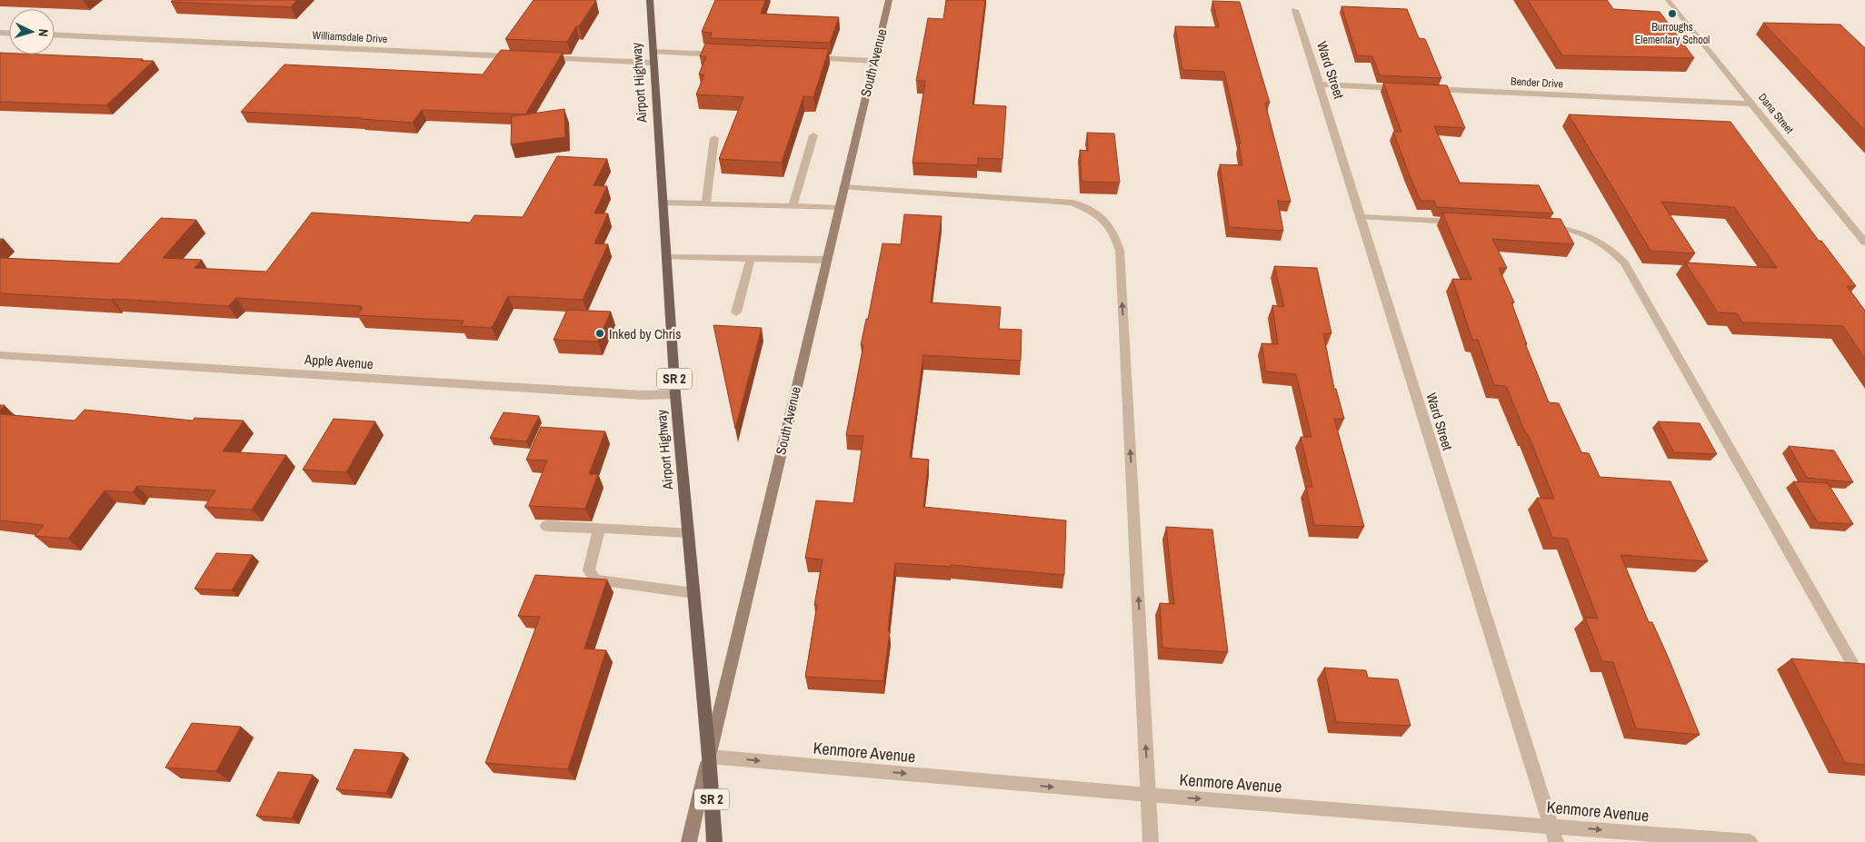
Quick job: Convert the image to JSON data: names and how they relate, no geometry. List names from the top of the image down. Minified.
{"streets":{"main road":["Airport Highway","SR 2"],"street":["Williamsdale Drive","South Avenue","Ward Street","Bender Drive","Dana Street","Apple Avenue","Kenmore Avenue"]},"crossings":[["South Avenue","Airport Highway"],["South Avenue","Kenmore Avenue"],["Ward Street","Kenmore Avenue"],["Airport Highway","Apple Avenue"],["Airport Highway","Kenmore Avenue"],["Bender Drive","Dana Street"]],"one_way":["Kenmore Avenue"],"places":["Burroughs Elementary School","Inked by Chris"],"north":"right"}
